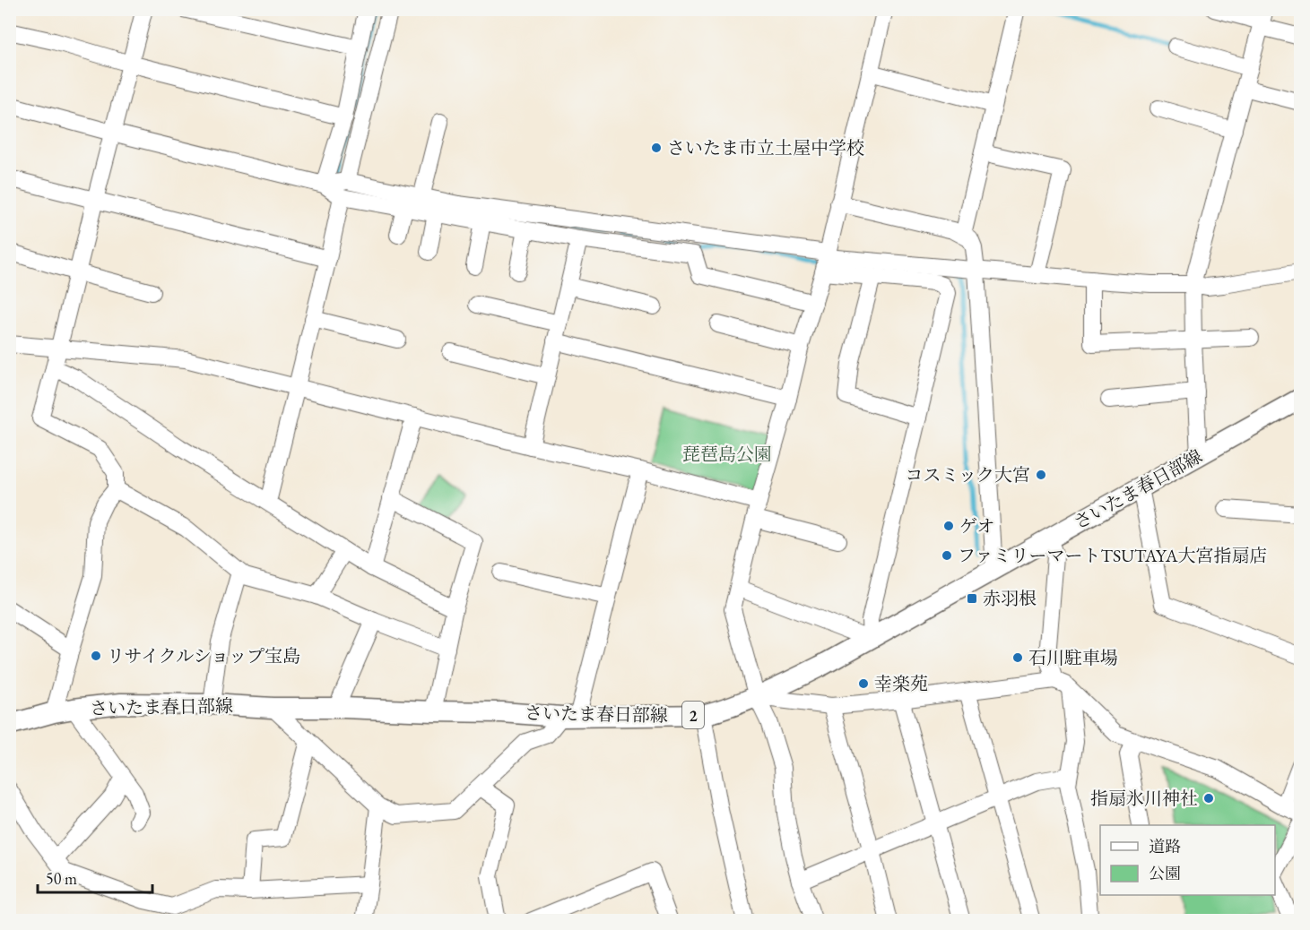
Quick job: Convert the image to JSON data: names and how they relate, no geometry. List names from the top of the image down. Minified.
{"streets":{"main road":["さいたま春日部線","2"]},"parks":["琵琶島公園"],"places":{"other":["さいたま市立土屋中学校","コスミック大宮","ゲオ","ファミリーマートTSUTAYA大宮指扇店","リサイクルショップ宝島","石川駐車場","幸楽苑","指扇氷川神社"],"transit":["赤羽根"]},"legend":["道路","公園"],"scale_bar":"50 m"}
